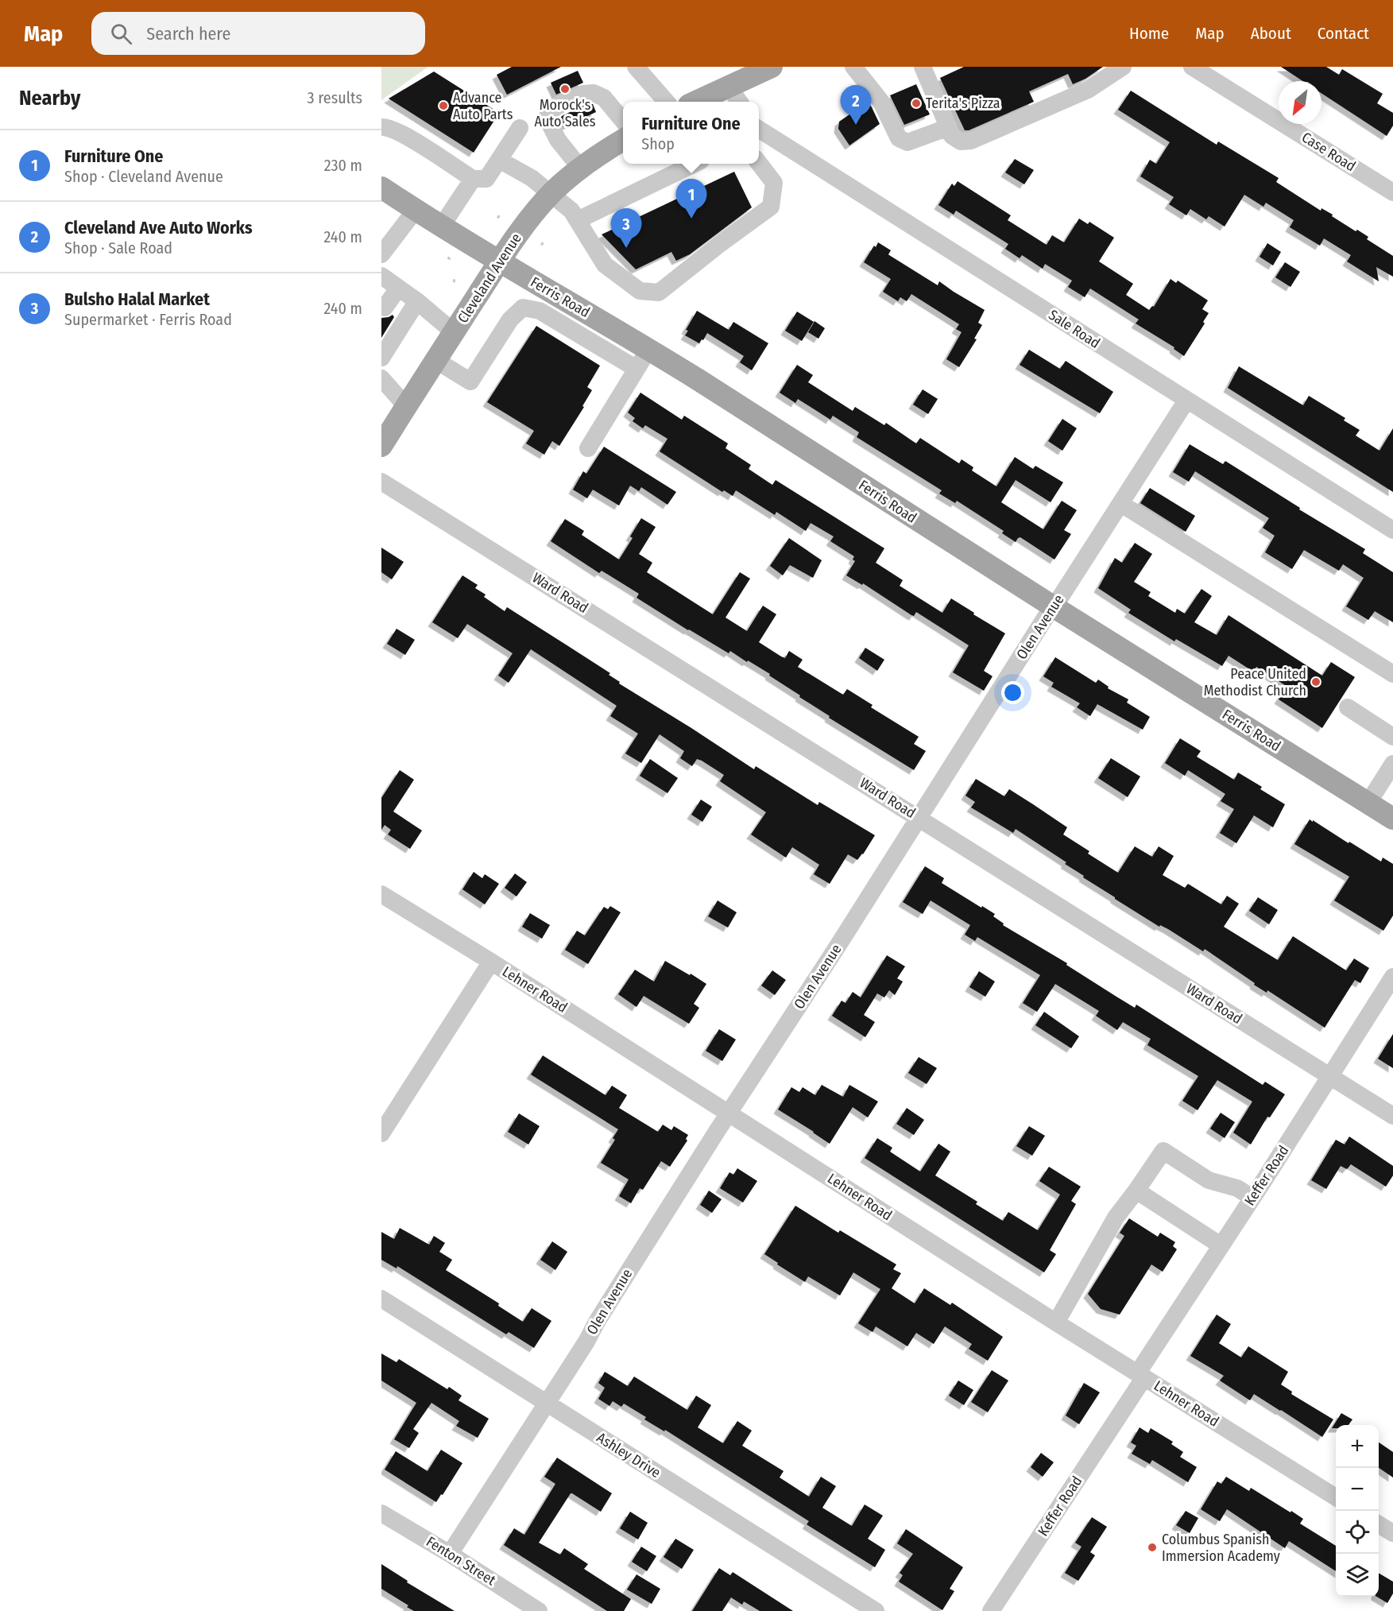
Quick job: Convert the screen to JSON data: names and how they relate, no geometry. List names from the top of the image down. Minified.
{"streets":{"main road":["Cleveland Avenue","Ferris Road"],"street":["Case Road","Sale Road","Ward Road","Olen Avenue","Lehner Road","Keffer Road","Ashley Drive","Fenton Street"]},"crossings":[["Cleveland Avenue","Ferris Road"],["Ferris Road","Olen Avenue"],["Sale Road","Olen Avenue"],["Ward Road","Olen Avenue"],["Ward Road","Keffer Road"],["Olen Avenue","Lehner Road"],["Olen Avenue","Ashley Drive"],["Olen Avenue","Fenton Street"],["Lehner Road","Keffer Road"]],"places":["Morock's Auto Sales","Terita's Pizza","Advance Auto Parts","Peace United Methodist Church","Columbus Spanish Immersion Academy"],"north":"bottom left","page":{"header":"Map","search":"Search here","nav":["Home","Map","About","Contact"],"heading":["Nearby","3 results"],"pins":["2","1","3"],"popup":["Furniture One","Shop"],"list":[{"mark":"1","name":"Furniture One","note":"Shop · Cleveland Avenue","value":"230 m"},{"mark":"2","name":"Cleveland Ave Auto Works","note":"Shop · Sale Road","value":"240 m"},{"mark":"3","name":"Bulsho Halal Market","note":"Supermarket · Ferris Road","value":"240 m"}],"map_buttons":["+","−"]}}
